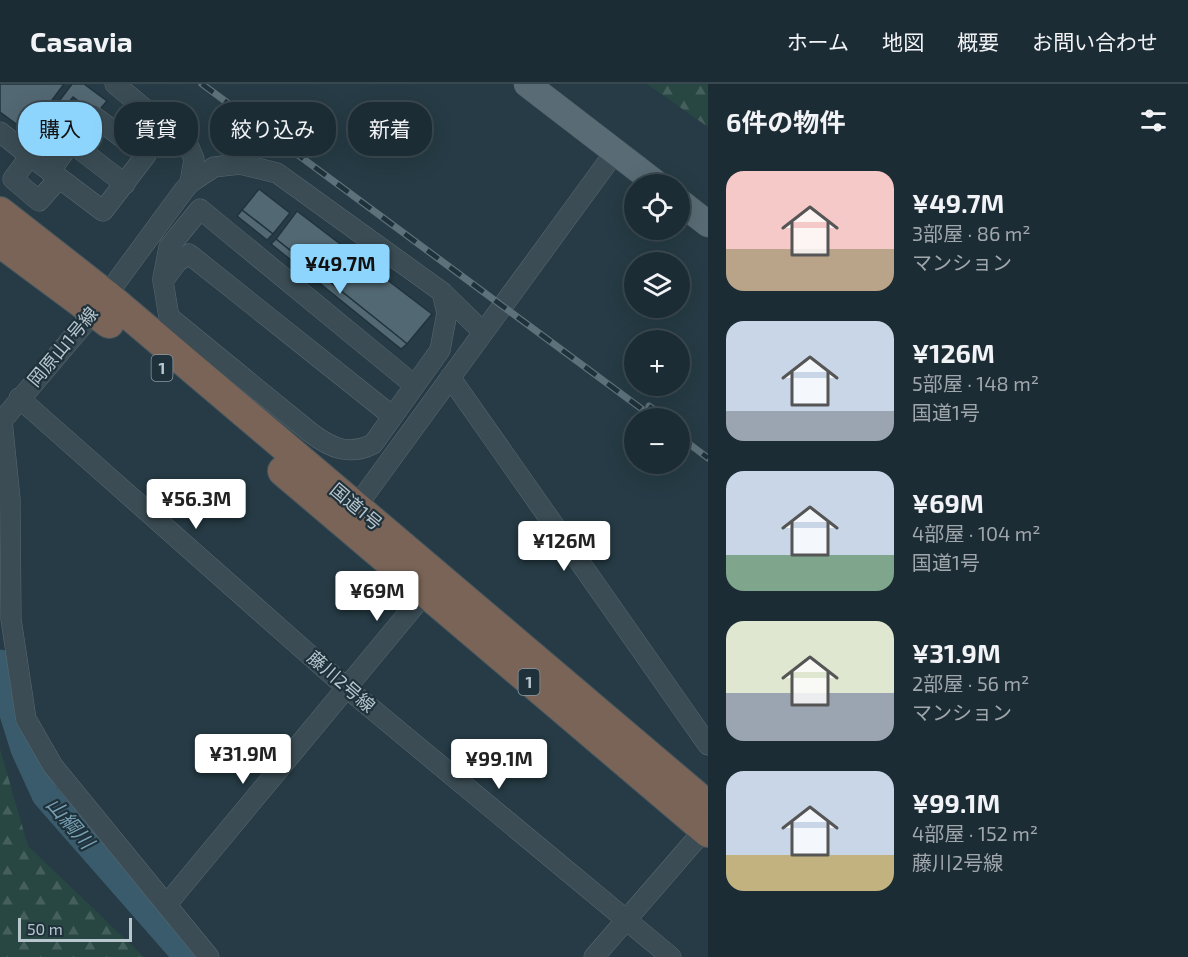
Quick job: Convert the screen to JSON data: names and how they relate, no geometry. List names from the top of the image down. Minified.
{"streets":{"highway":["1","国道1号"],"street":["岡原山1号線","藤川2号線"]},"crossings":[["岡原山1号線","国道1号"],["岡原山1号線","藤川2号線"]],"water":["山綱川"],"scale_bar":"50 m","page":{"header":"Casavia","nav":["ホーム","地図","概要","お問い合わせ"],"heading":"6件の物件","chip":["購入","賃貸","絞り込み","新着"],"list":[{"name":"¥49.7M","note":"3部屋 · 86 m² · マンション"},{"name":"¥126M","note":"5部屋 · 148 m² · 国道1号"},{"name":"¥69M","note":"4部屋 · 104 m² · 国道1号"},{"name":"¥31.9M","note":"2部屋 · 56 m² · マンション"},{"name":"¥99.1M","note":"4部屋 · 152 m² · 藤川2号線"}],"map_buttons":["+","−"],"price":["¥49.7M","¥56.3M","¥126M","¥69M","¥31.9M","¥99.1M"],"scale":"50 m"}}
